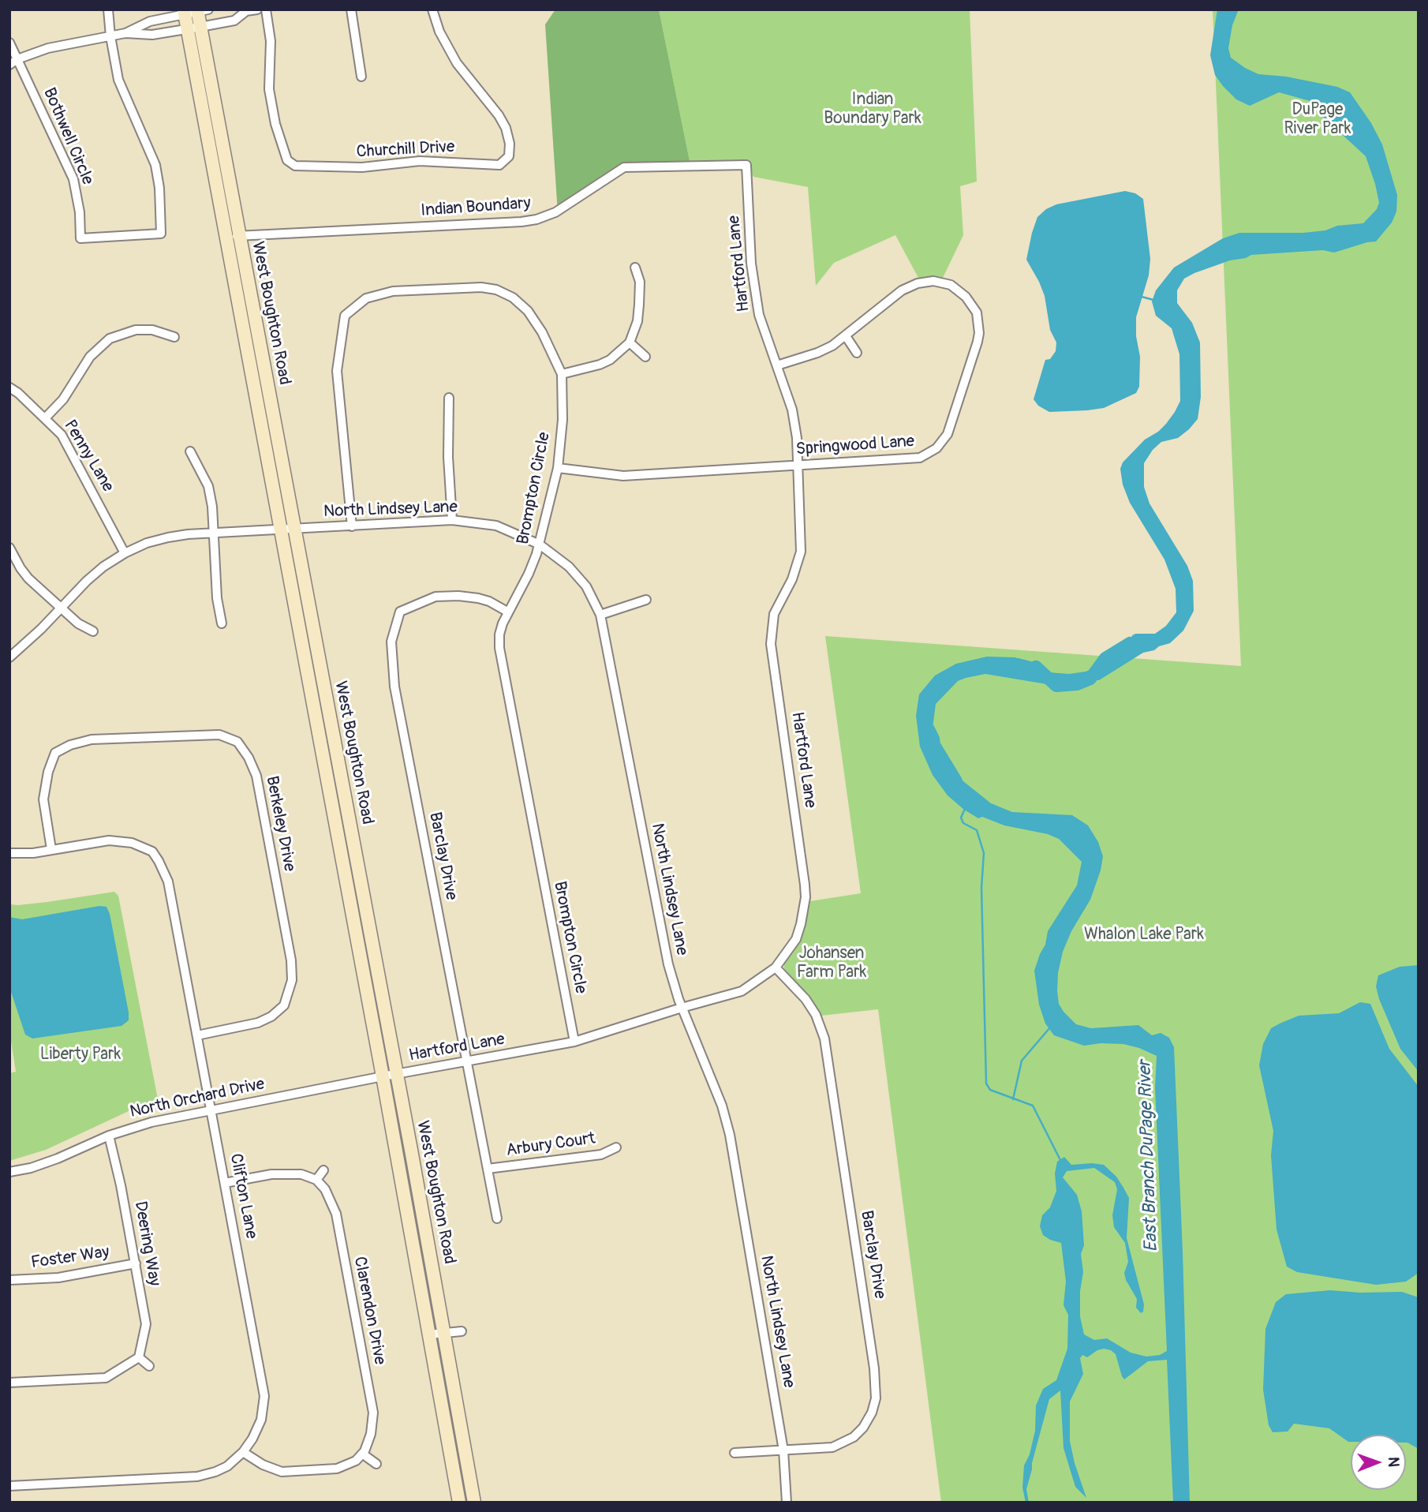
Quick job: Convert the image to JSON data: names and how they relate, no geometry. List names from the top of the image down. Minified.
{"streets":{"main road":["West Boughton Road"],"street":["Bothwell Circle","Churchill Drive","Indian Boundary","Hartford Lane","Springwood Lane","Penny Lane","Brompton Circle","North Lindsey Lane","Berkeley Drive","Barclay Drive","North Orchard Drive","Arbury Court","Clifton Lane","Deering Way","Foster Way","Clarendon Drive"]},"crossings":[["Indian Boundary","Hartford Lane"],["Indian Boundary","West Boughton Road"],["Hartford Lane","West Boughton Road"],["Hartford Lane","Springwood Lane"],["Hartford Lane","Brompton Circle"],["Hartford Lane","North Lindsey Lane"],["Hartford Lane","Barclay Drive"],["Hartford Lane","North Orchard Drive"],["West Boughton Road","North Lindsey Lane"],["West Boughton Road","North Orchard Drive"],["Springwood Lane","Brompton Circle"],["Brompton Circle","North Lindsey Lane"],["Brompton Circle","Barclay Drive"],["North Lindsey Lane","Barclay Drive"],["Berkeley Drive","Clifton Lane"],["Barclay Drive","Arbury Court"],["North Orchard Drive","Clifton Lane"],["North Orchard Drive","Deering Way"],["Deering Way","Foster Way"]],"water":["East Branch DuPage River"],"parks":["Indian Boundary Park","DuPage River Park","Whalon Lake Park","Johansen Farm Park","Liberty Park"],"north":"right"}
